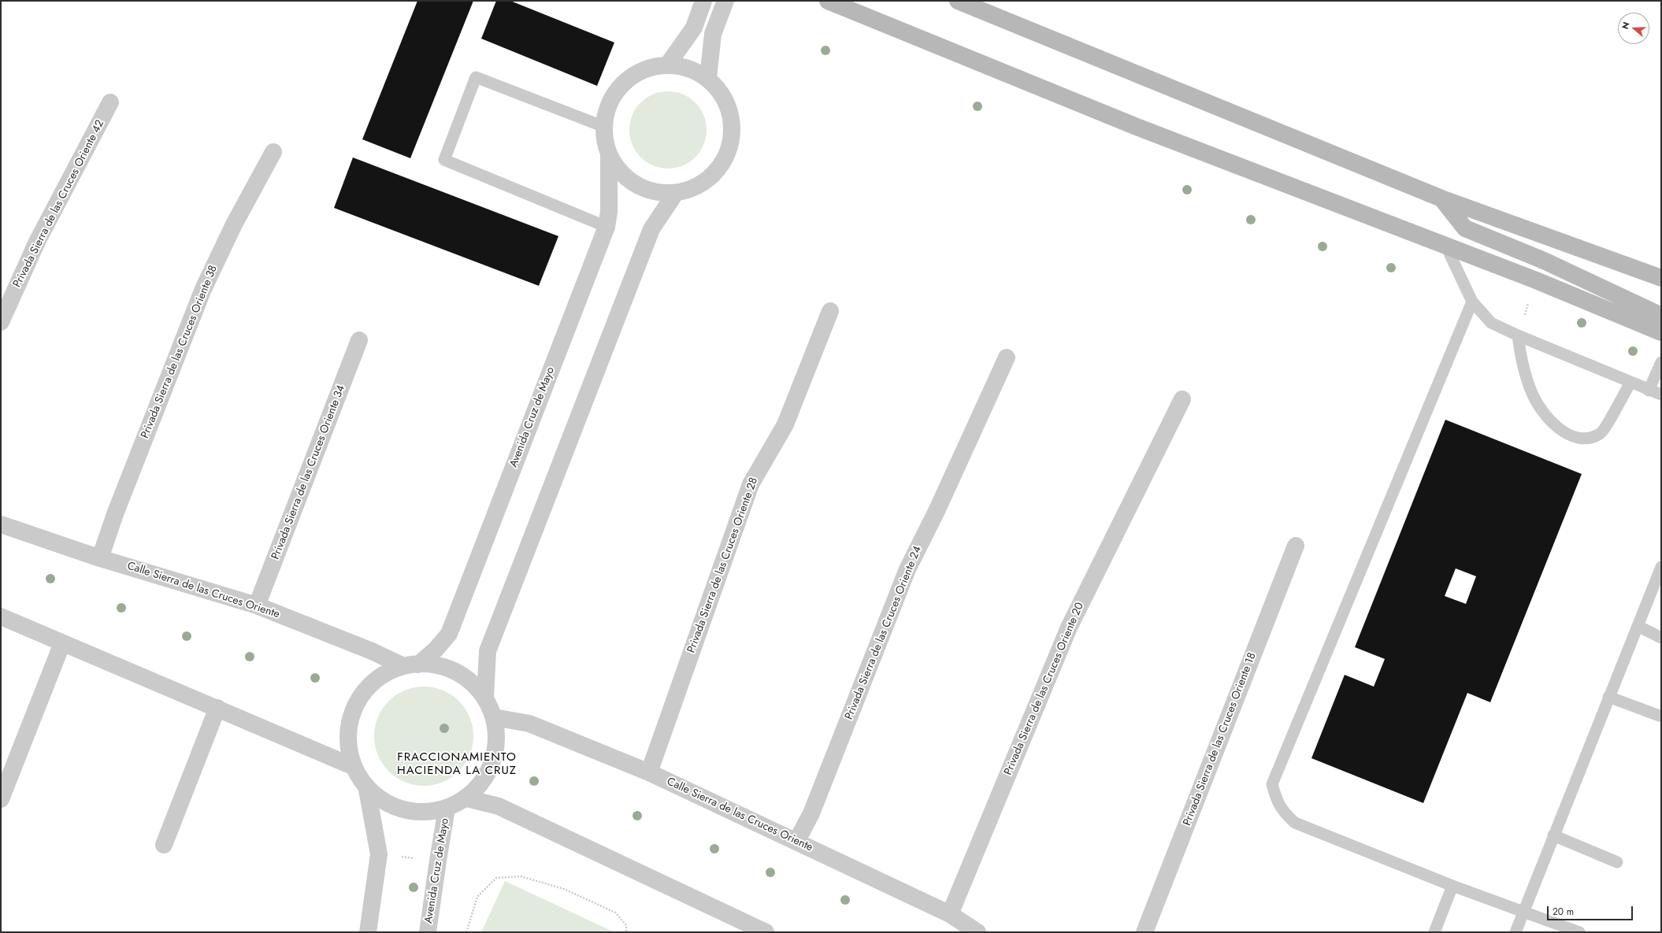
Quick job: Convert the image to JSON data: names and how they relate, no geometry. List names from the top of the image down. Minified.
{"streets":{"street":["Privada Sierra de las Cruces Oriente 42","Privada Sierra de las Cruces Oriente 38","Avenida Cruz de Mayo","Privada Sierra de las Cruces Oriente 34","Privada Sierra de las Cruces Oriente 28","Calle Sierra de las Cruces Oriente","Privada Sierra de las Cruces Oriente 24","Privada Sierra de las Cruces Oriente 20","Privada Sierra de las Cruces Oriente 18"]},"crossings":[["Privada Sierra de las Cruces Oriente 38","Calle Sierra de las Cruces Oriente"],["Avenida Cruz de Mayo","Calle Sierra de las Cruces Oriente"],["Privada Sierra de las Cruces Oriente 34","Calle Sierra de las Cruces Oriente"],["Privada Sierra de las Cruces Oriente 28","Calle Sierra de las Cruces Oriente"],["Calle Sierra de las Cruces Oriente","Privada Sierra de las Cruces Oriente 24"],["Calle Sierra de las Cruces Oriente","Privada Sierra de las Cruces Oriente 20"]],"districts":["FRACCIONAMIENTO HACIENDA LA CRUZ"],"scale_bar":"20 m","north":"left"}
